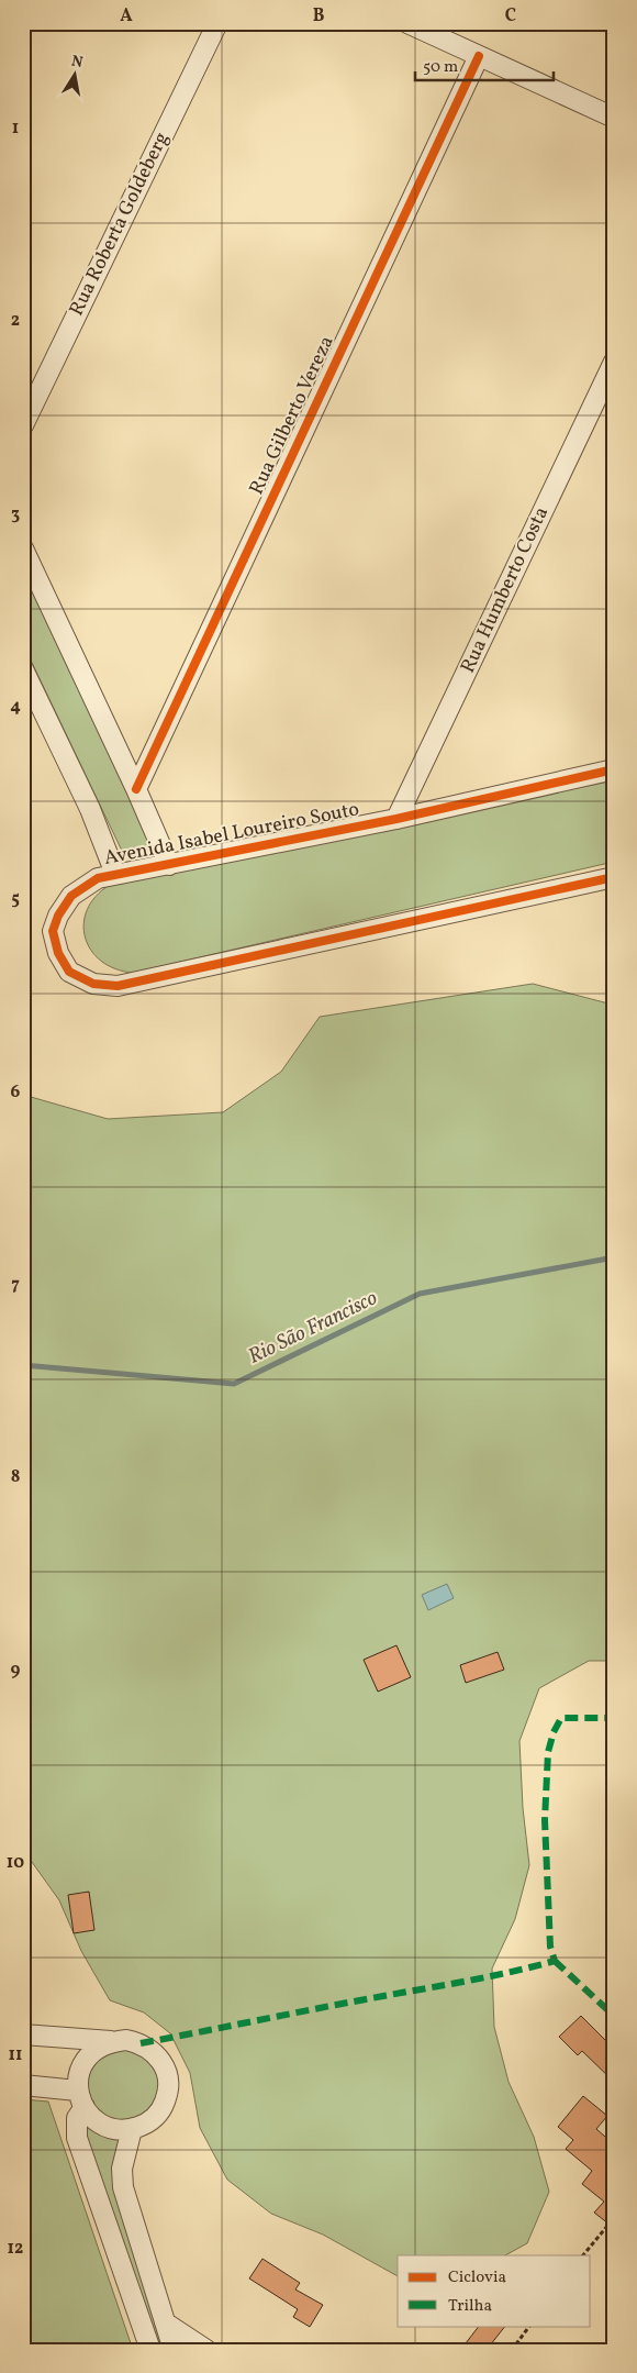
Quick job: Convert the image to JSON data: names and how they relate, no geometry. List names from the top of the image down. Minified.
{"streets":{"street":["Rua Roberta Goldeberg","Rua Gilberto Vereza","Rua Humberto Costa","Avenida Isabel Loureiro Souto"]},"crossings":[["Rua Humberto Costa","Avenida Isabel Loureiro Souto"]],"water":["Rio São Francisco"],"legend":["Ciclovia","Trilha"],"scale_bar":"50 m","north":"top","grid":{"columns":["A","B","C"],"rows":["1","2","3","4","5","6","7","8","9","10","11","12"]}}
